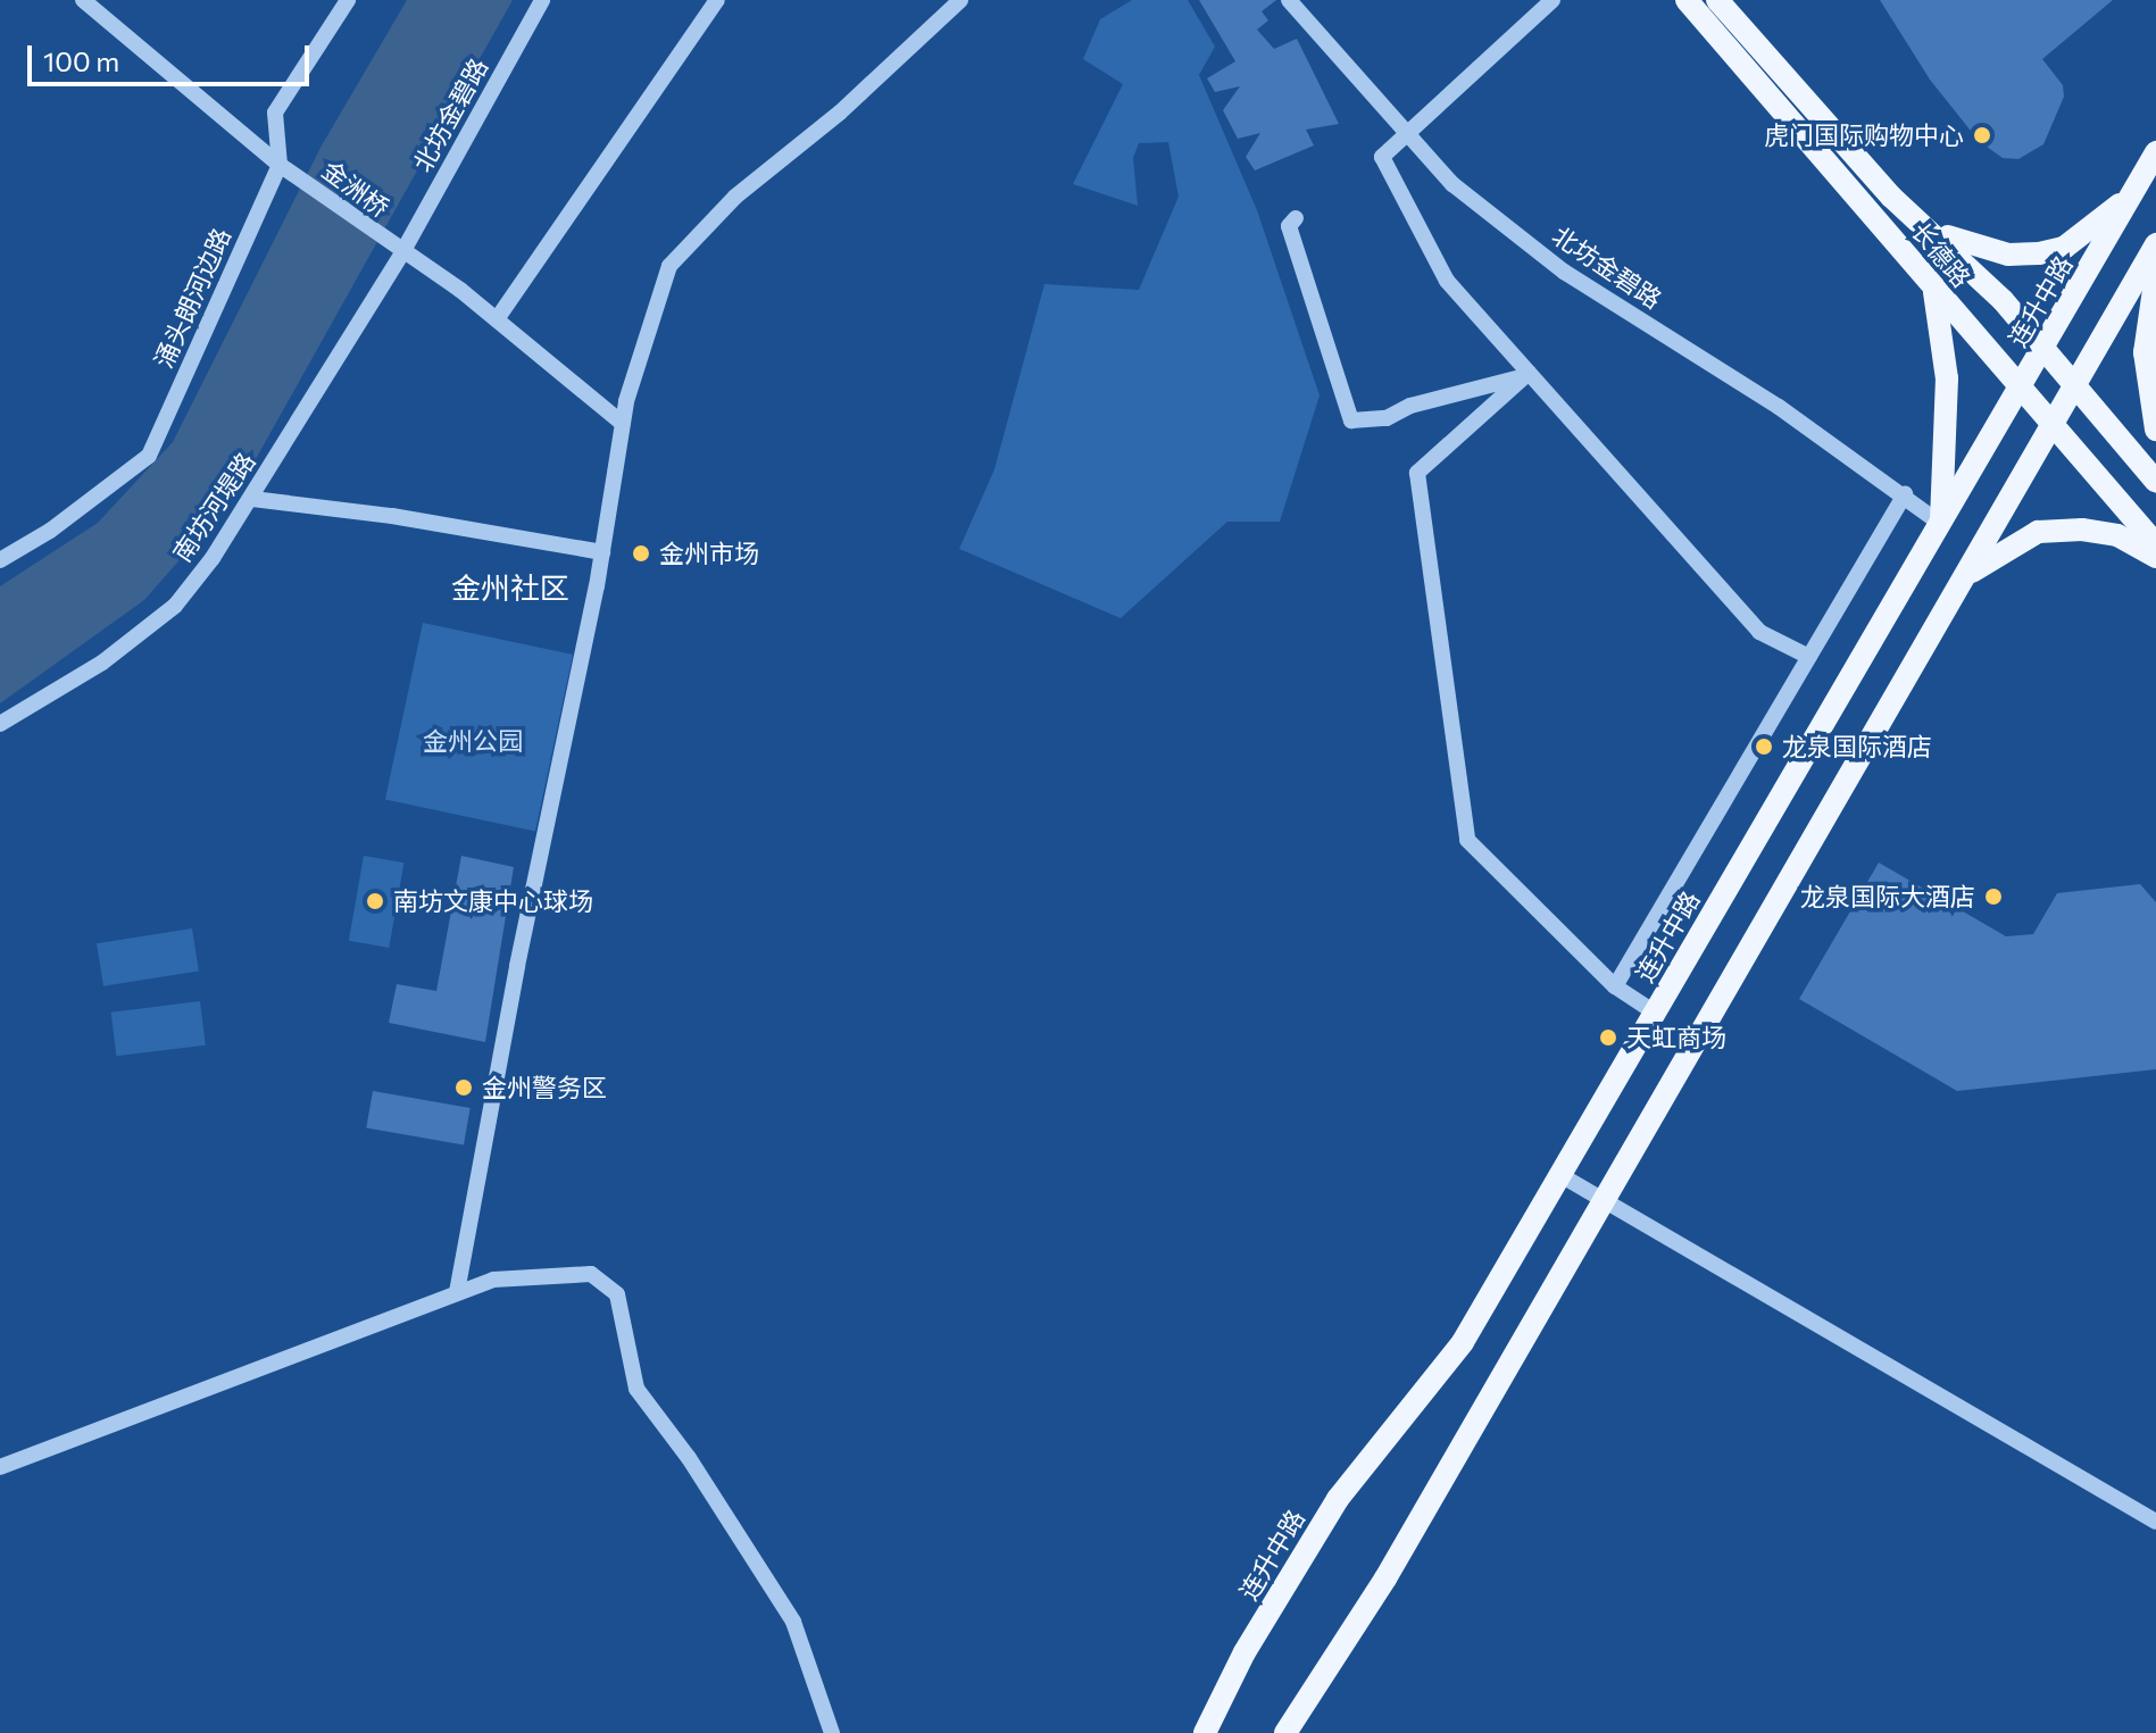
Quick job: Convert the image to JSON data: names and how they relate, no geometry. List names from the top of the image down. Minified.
{"streets":{"main road":["长德路","连升中路"],"street":["北坊金碧路","金洲桥","涌头朗河边路","南坊河堤路"]},"crossings":[["北坊金碧路","金洲桥"],["北坊金碧路","连升中路"],["北坊金碧路","南坊河堤路"],["金洲桥","涌头朗河边路"],["金洲桥","南坊河堤路"],["长德路","连升中路"]],"districts":["金州社区"],"parks":["金州公园"],"places":["虎门国际购物中心","金州市场","龙泉国际酒店","龙泉国际大酒店","南坊文康中心球场","天虹商场","金州警务区"],"scale_bar":"100 m"}
